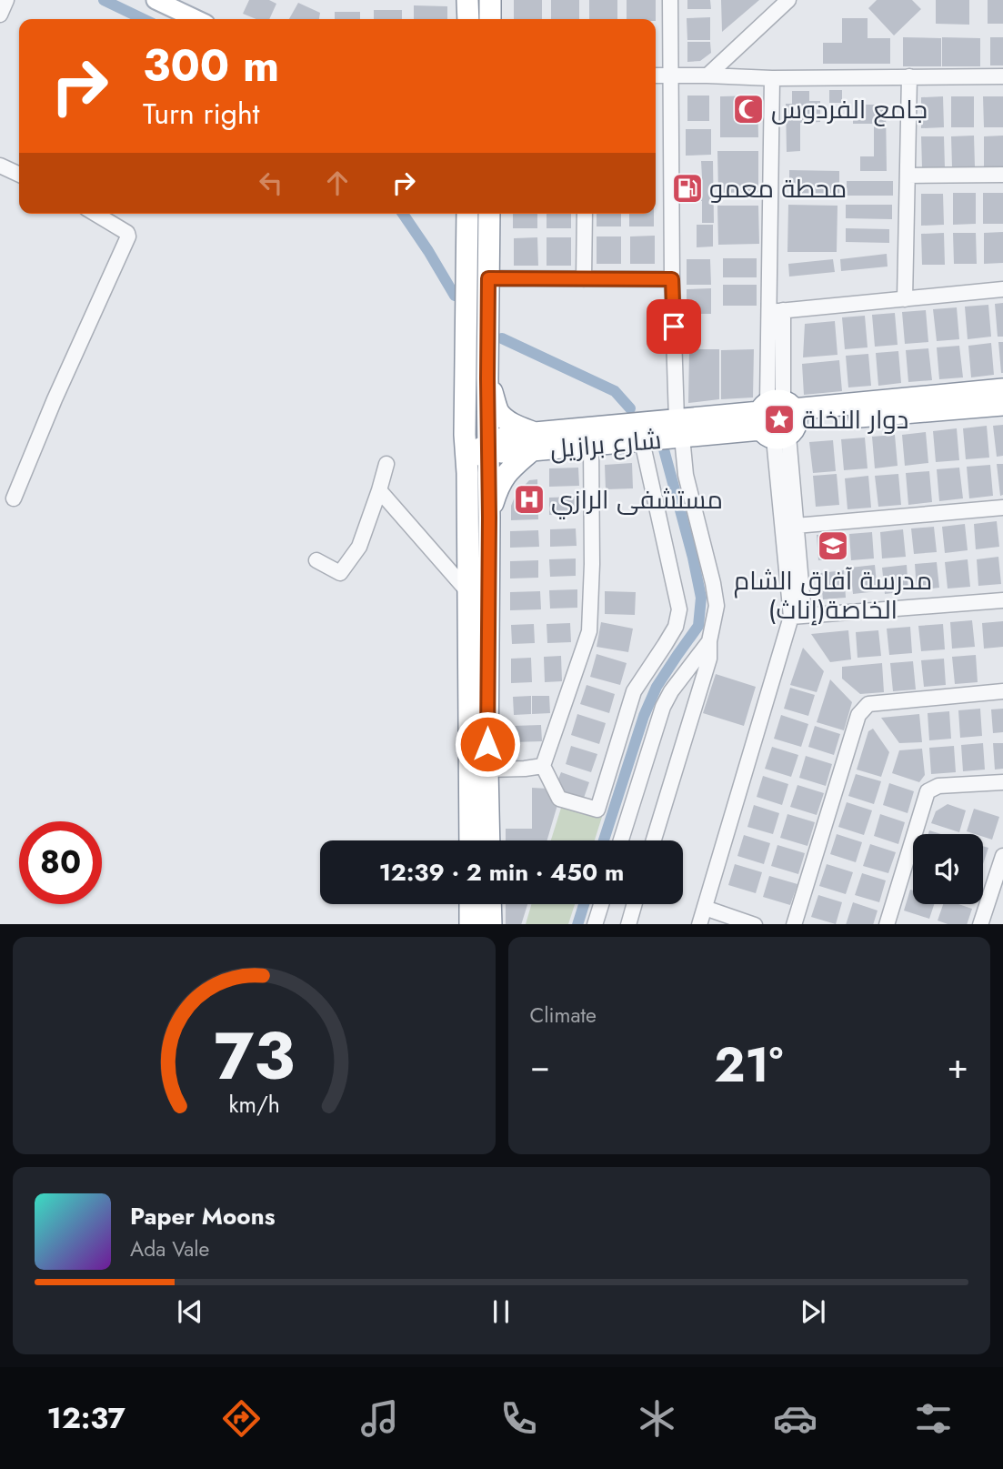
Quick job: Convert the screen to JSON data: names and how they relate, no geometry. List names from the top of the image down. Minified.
{"streets":{"highway":["شارع برازيل"]},"places":{"mosque":["جامع الفردوس"],"fuel station":["محطة معمو"],"place":["دوار النخلة"],"hospital":["مستشفى الرازي"],"school or university":["مدرسة آفاق الشام الخاصة(إناث)"]},"page":{"turn":["300 m","Turn right"],"limit":"80","trip":"12:39 · 2 min · 450 m","tile":"Climate","heat":["−","21°","+"],"song":["Paper Moons","Ada Vale"],"tabs":"12:37","gauge":["73","km/h"]}}
